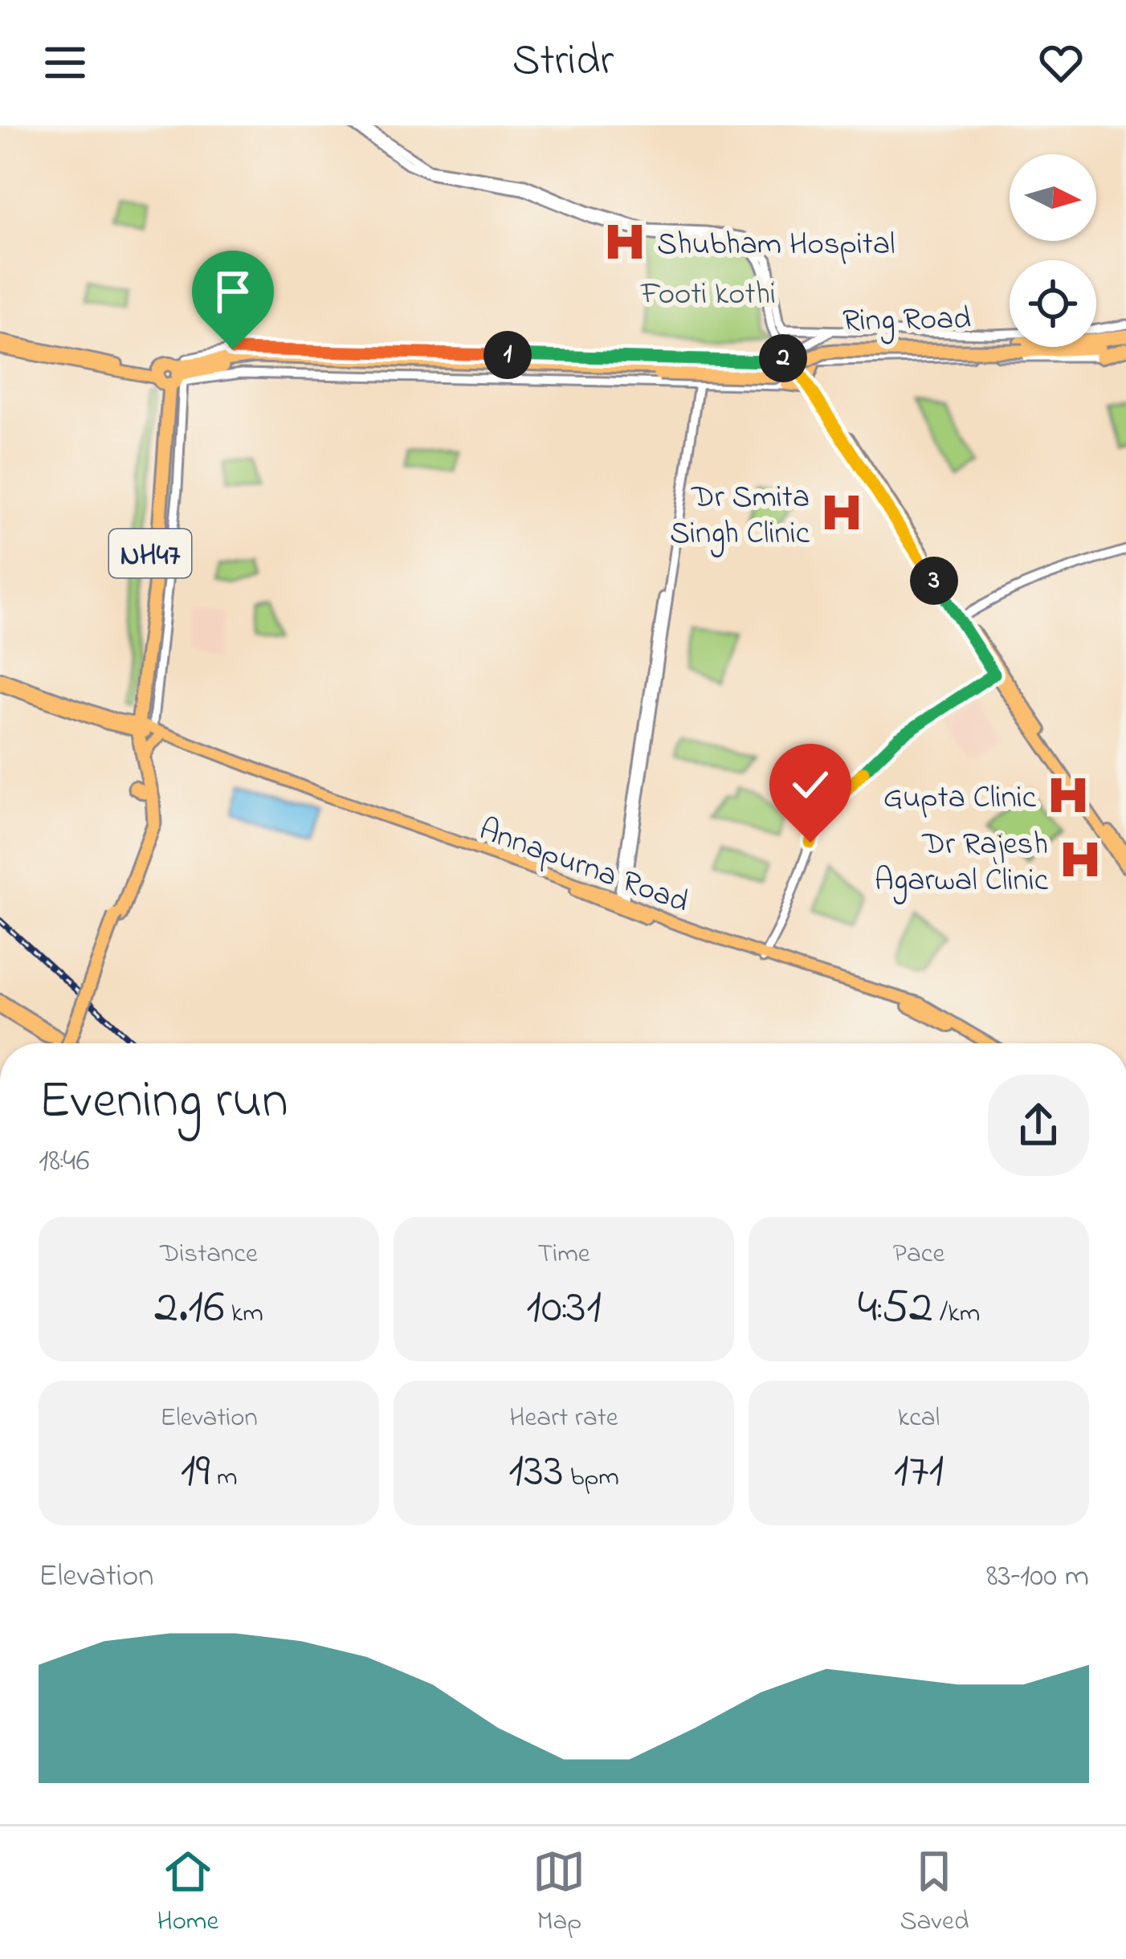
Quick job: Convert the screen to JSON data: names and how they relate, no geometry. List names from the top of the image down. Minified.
{"streets":{"highway":["Ring Road","NH47"],"main road":["Annapurna Road"]},"crossings":[["Ring Road","NH47"],["NH47","Annapurna Road"]],"parks":["Footi kothi"],"places":{"hospital":["Shubham Hospital","Dr Smita Singh Clinic","Gupta Clinic","Dr Rajesh Agarwal Clinic"]},"north":"right","page":{"header":"Stridr","pins":["1","2","3"],"heading":["Evening run","18:46"],"stats":[["Distance","2.16 km"],["Time","10:31"],["Pace","4:52 /km"],["Elevation","19 m"],["Heart rate","133 bpm"],["kcal","171"]],"chart":["Elevation","83–100 m"],"tabs":["Home","Map","Saved"]}}
